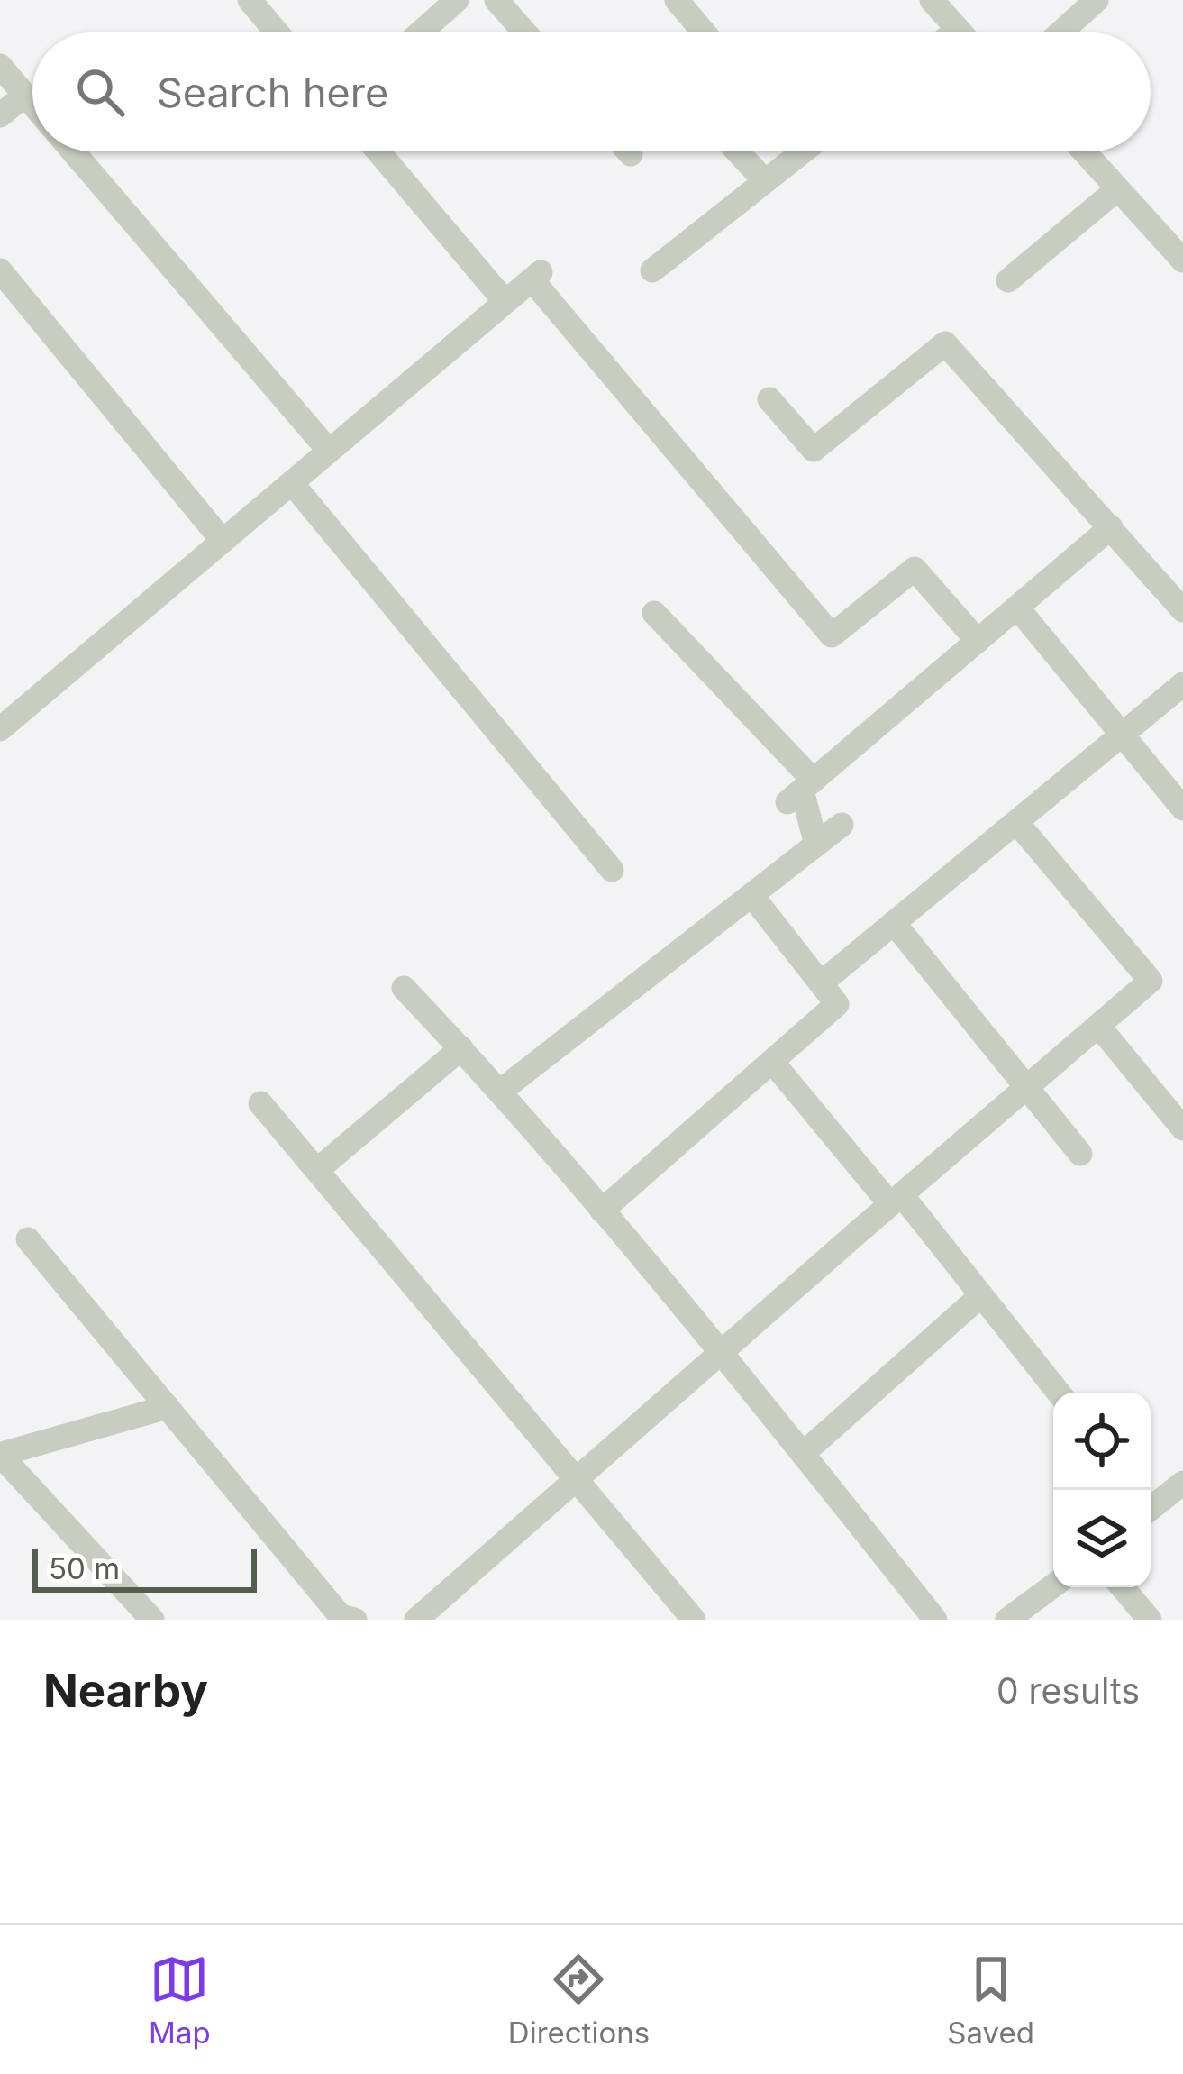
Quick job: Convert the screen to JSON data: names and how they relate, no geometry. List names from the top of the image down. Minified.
{"scale_bar":"50 m","page":{"search":"Search here","scale":"50 m","heading":["Nearby","0 results"],"nav":["Map","Directions","Saved"]}}
